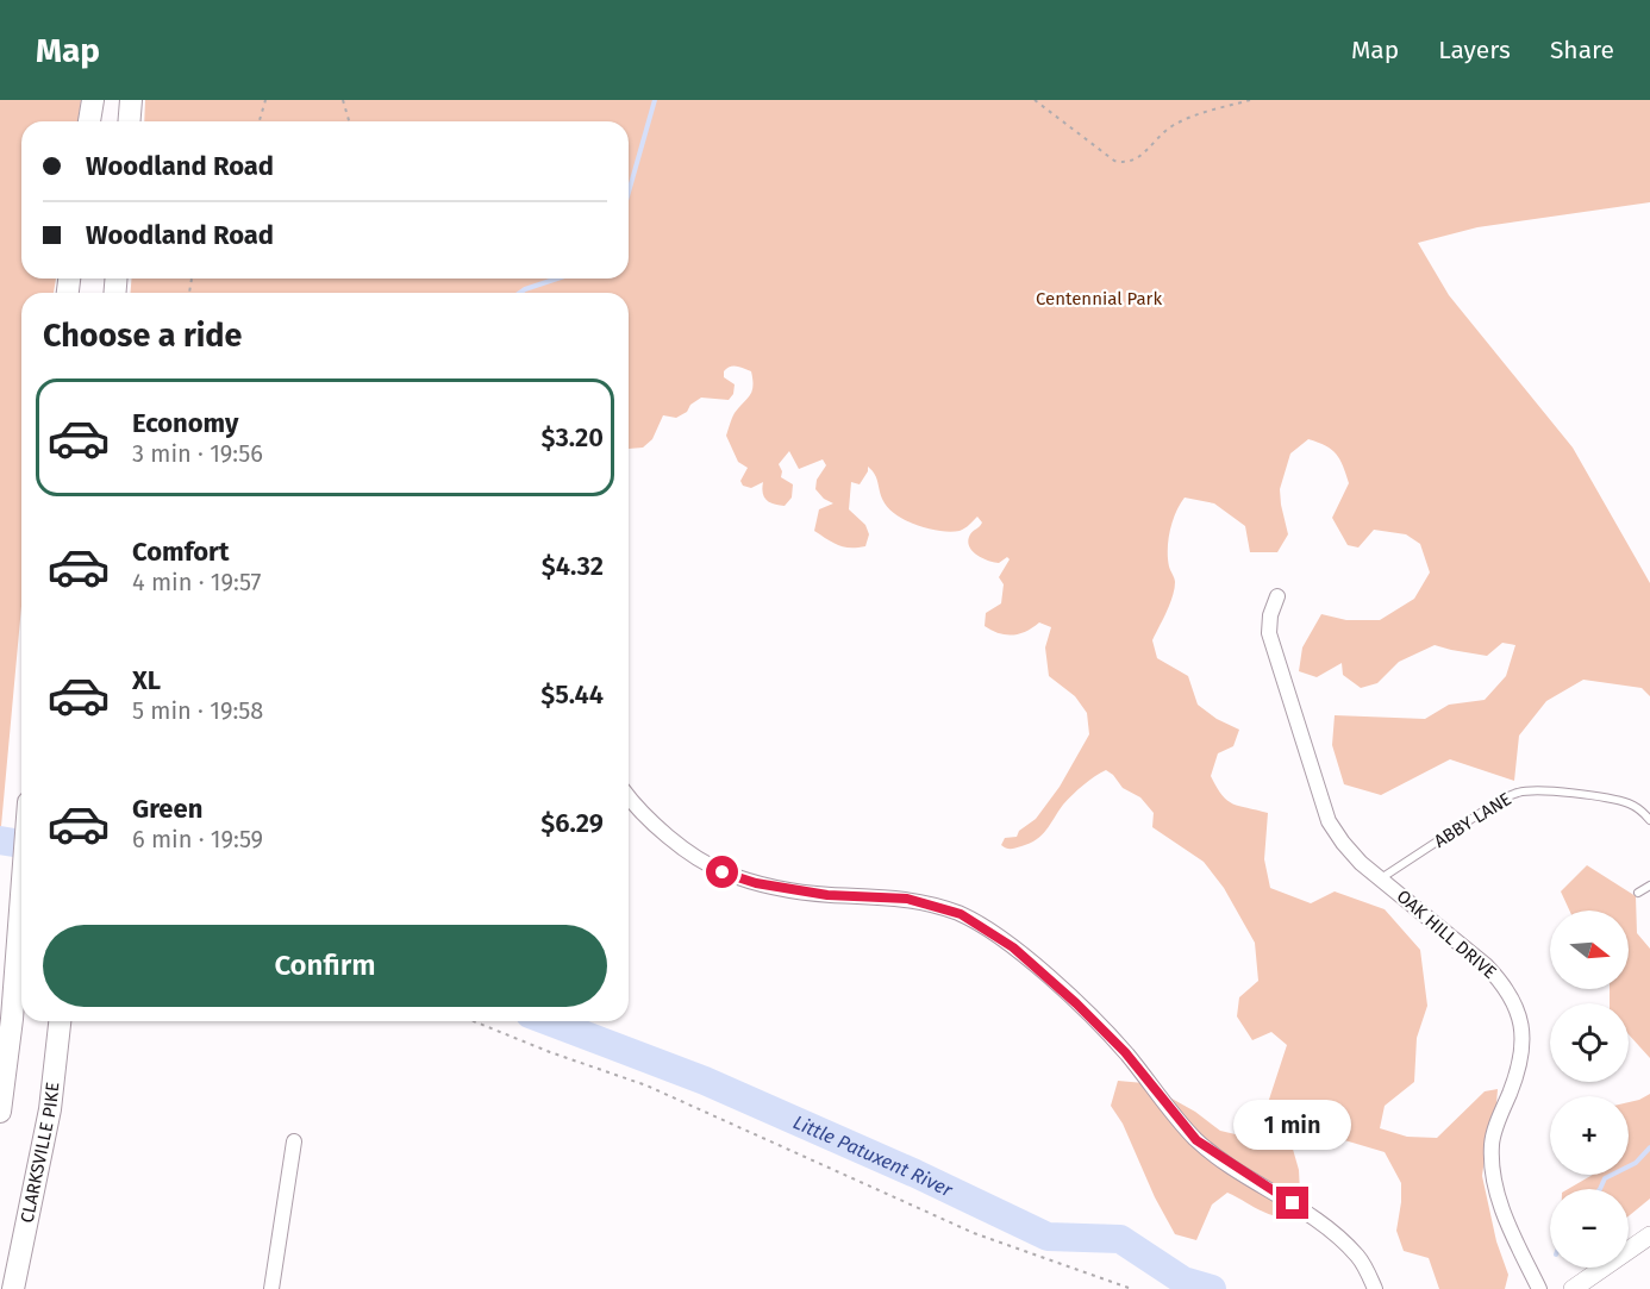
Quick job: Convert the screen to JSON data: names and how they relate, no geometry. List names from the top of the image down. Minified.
{"streets":{"main road":["CLARKSVILLE PIKE"],"street":["OAK HILL DRIVE"],"lane":["ABBY LANE"]},"crossings":[["ABBY LANE","OAK HILL DRIVE"]],"water":["Little Patuxent River"],"parks":["Centennial Park"],"north":"right","page":{"header":"Map","nav":["Map","Layers","Share"],"banner":["Woodland Road","Woodland Road"],"heading":"Choose a ride","list":[{"name":"Economy","note":"3 min · 19:56","value":"$3.20"},{"name":"Comfort","note":"4 min · 19:57","value":"$4.32"},{"name":"XL","note":"5 min · 19:58","value":"$5.44"},{"name":"Green","note":"6 min · 19:59","value":"$6.29"}],"map_buttons":["+","−"],"buttons":"Confirm","bubble":"1 min"}}
